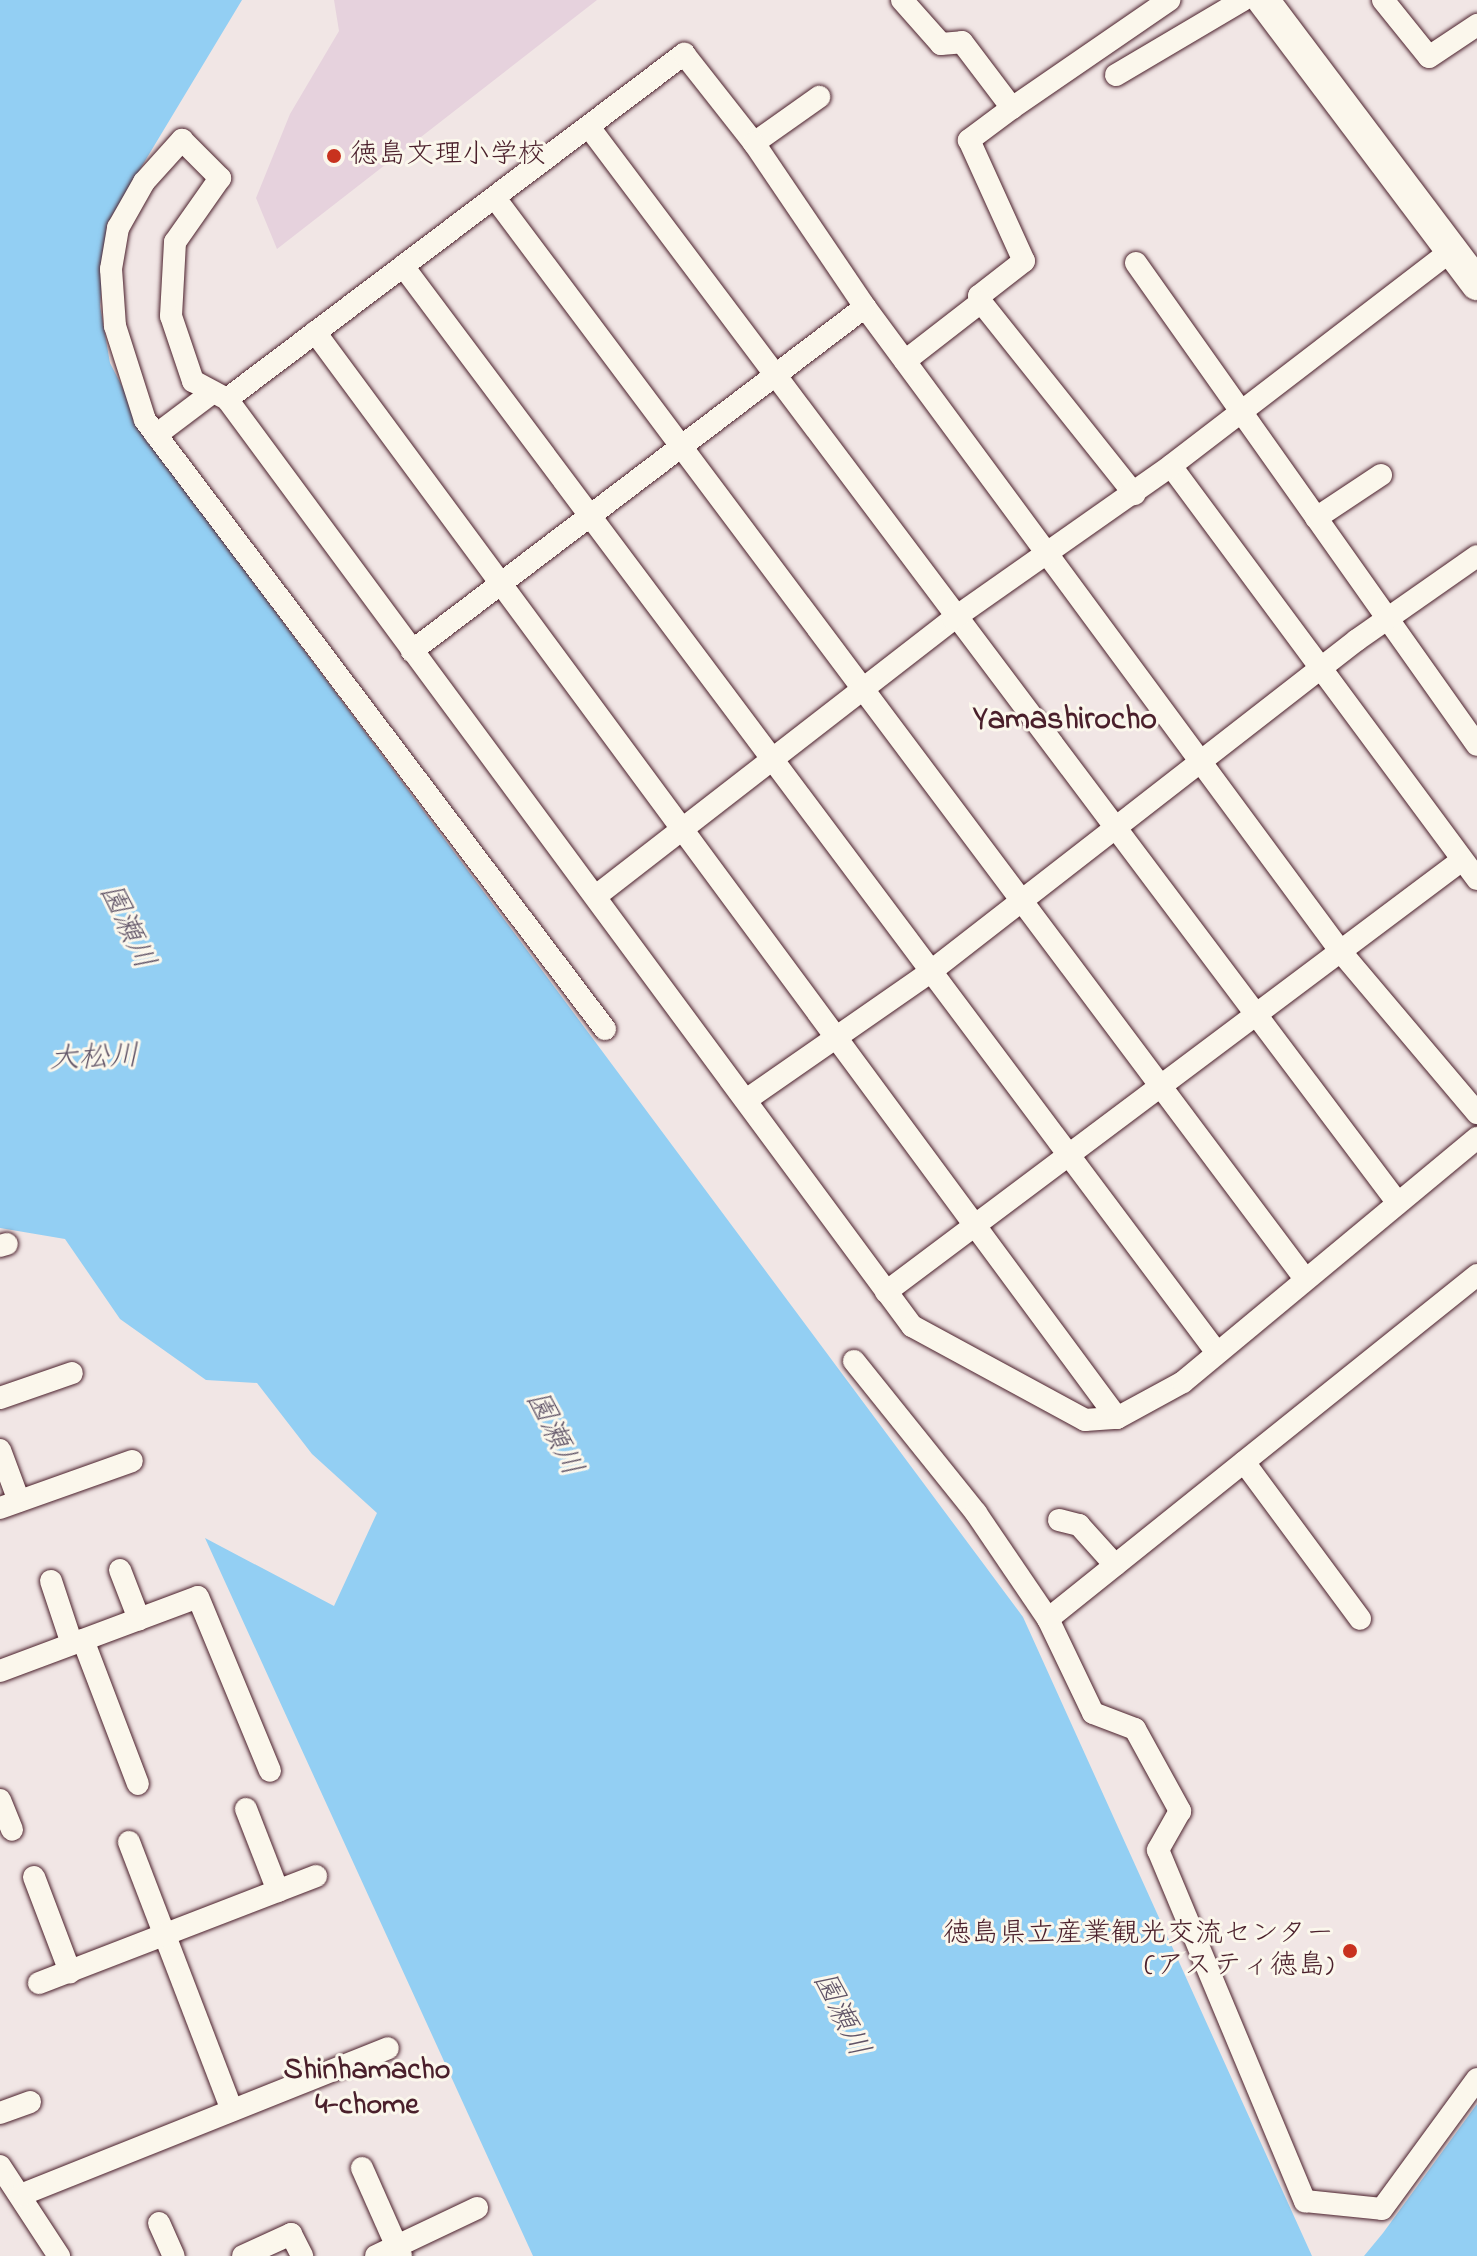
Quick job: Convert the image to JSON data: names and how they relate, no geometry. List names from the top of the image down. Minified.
{"districts":["Yamashirocho","Shinhamacho 4-chome"],"water":["園瀬川","大松川"],"places":["徳島文理小学校","徳島県立産業観光交流センター (アスティ徳島)"]}
